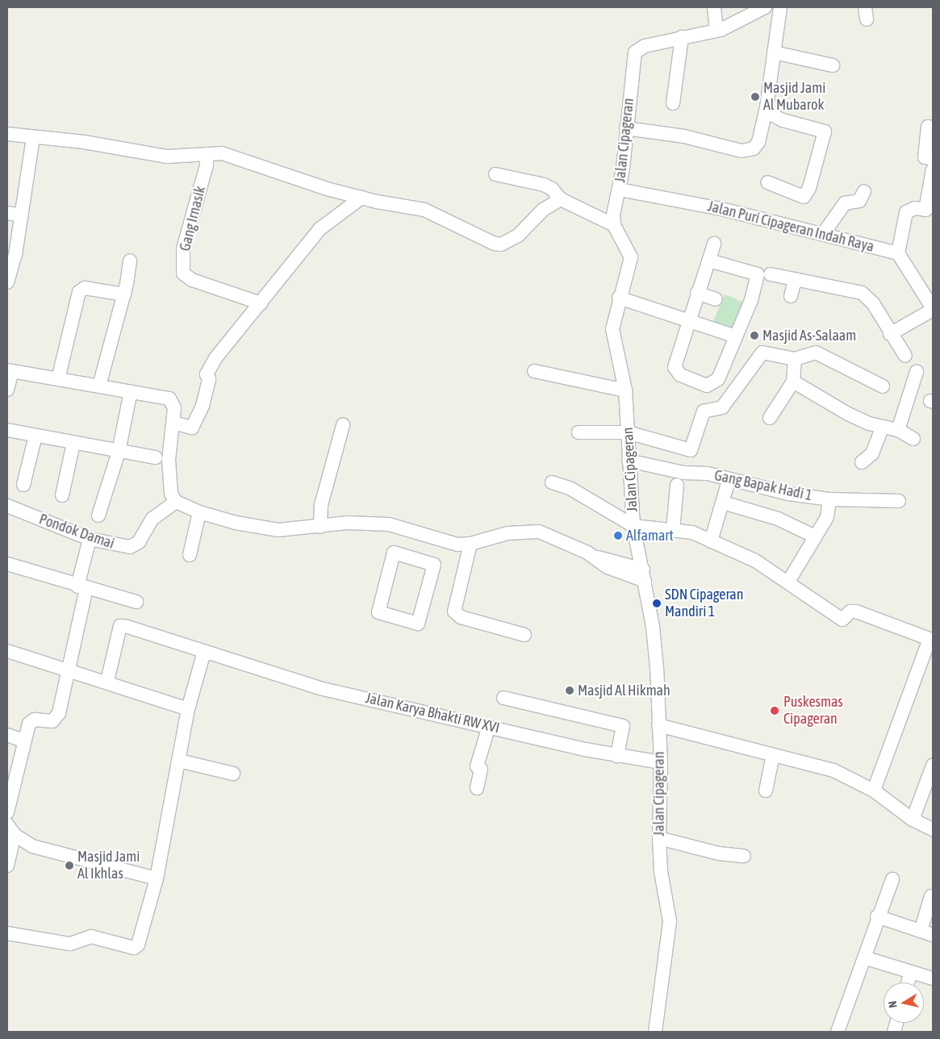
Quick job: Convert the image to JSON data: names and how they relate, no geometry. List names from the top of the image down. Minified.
{"streets":{"street":["Jalan Cipageran","Gang Irnasik","Jalan Puri Cipageran Indah Raya","Gang Bapak Hadi 1","Pondok Damai","Jalan Karya Bhakti RW XVI"]},"crossings":[["Jalan Cipageran","Jalan Puri Cipageran Indah Raya"],["Jalan Cipageran","Gang Bapak Hadi 1"],["Jalan Cipageran","Jalan Karya Bhakti RW XVI"]],"places":["Masjid Jami Al Mubarok","Masjid As-Salaam","Alfamart","SDN Cipageran Mandiri 1","Masjid Al Hikmah","Puskesmas Cipageran","Masjid Jami Al Ikhlas"],"north":"left"}
